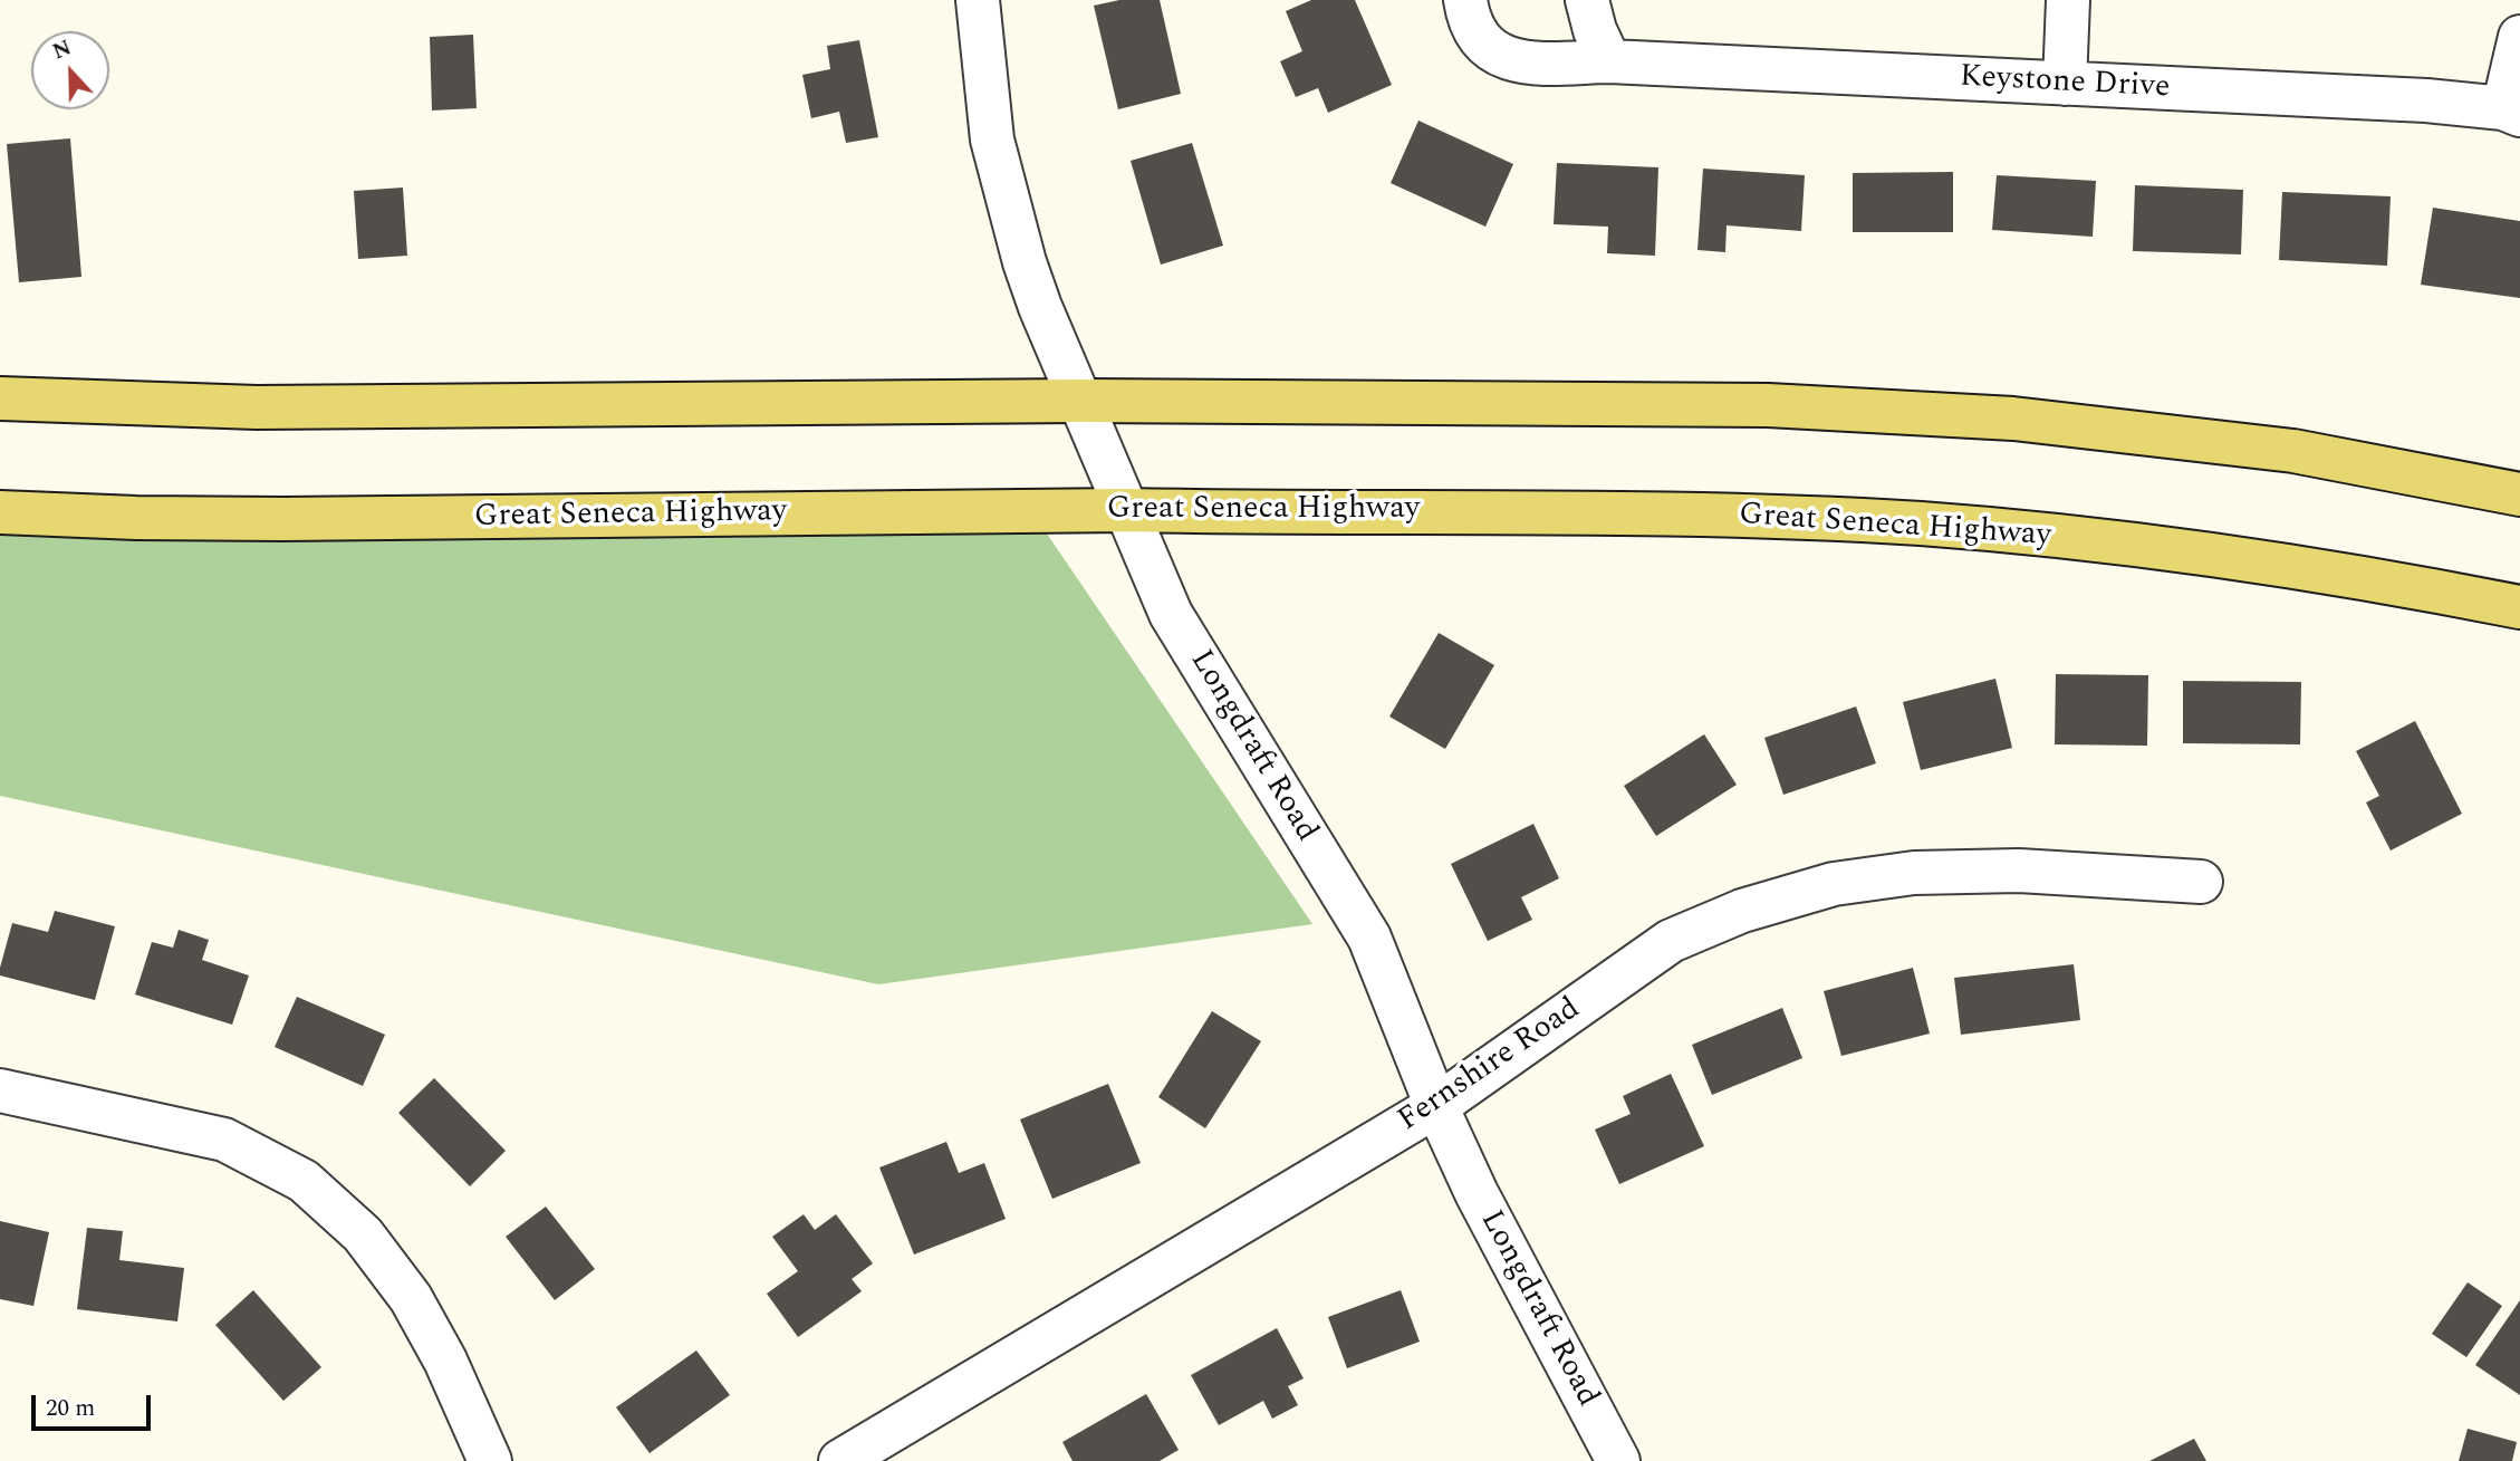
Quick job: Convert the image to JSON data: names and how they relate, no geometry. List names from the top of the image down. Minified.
{"streets":{"main road":["Great Seneca Highway"],"street":["Keystone Drive","Longdraft Road","Fernshire Road"]},"crossings":[["Great Seneca Highway","Longdraft Road"],["Longdraft Road","Fernshire Road"]],"scale_bar":"20 m","north":"top"}
